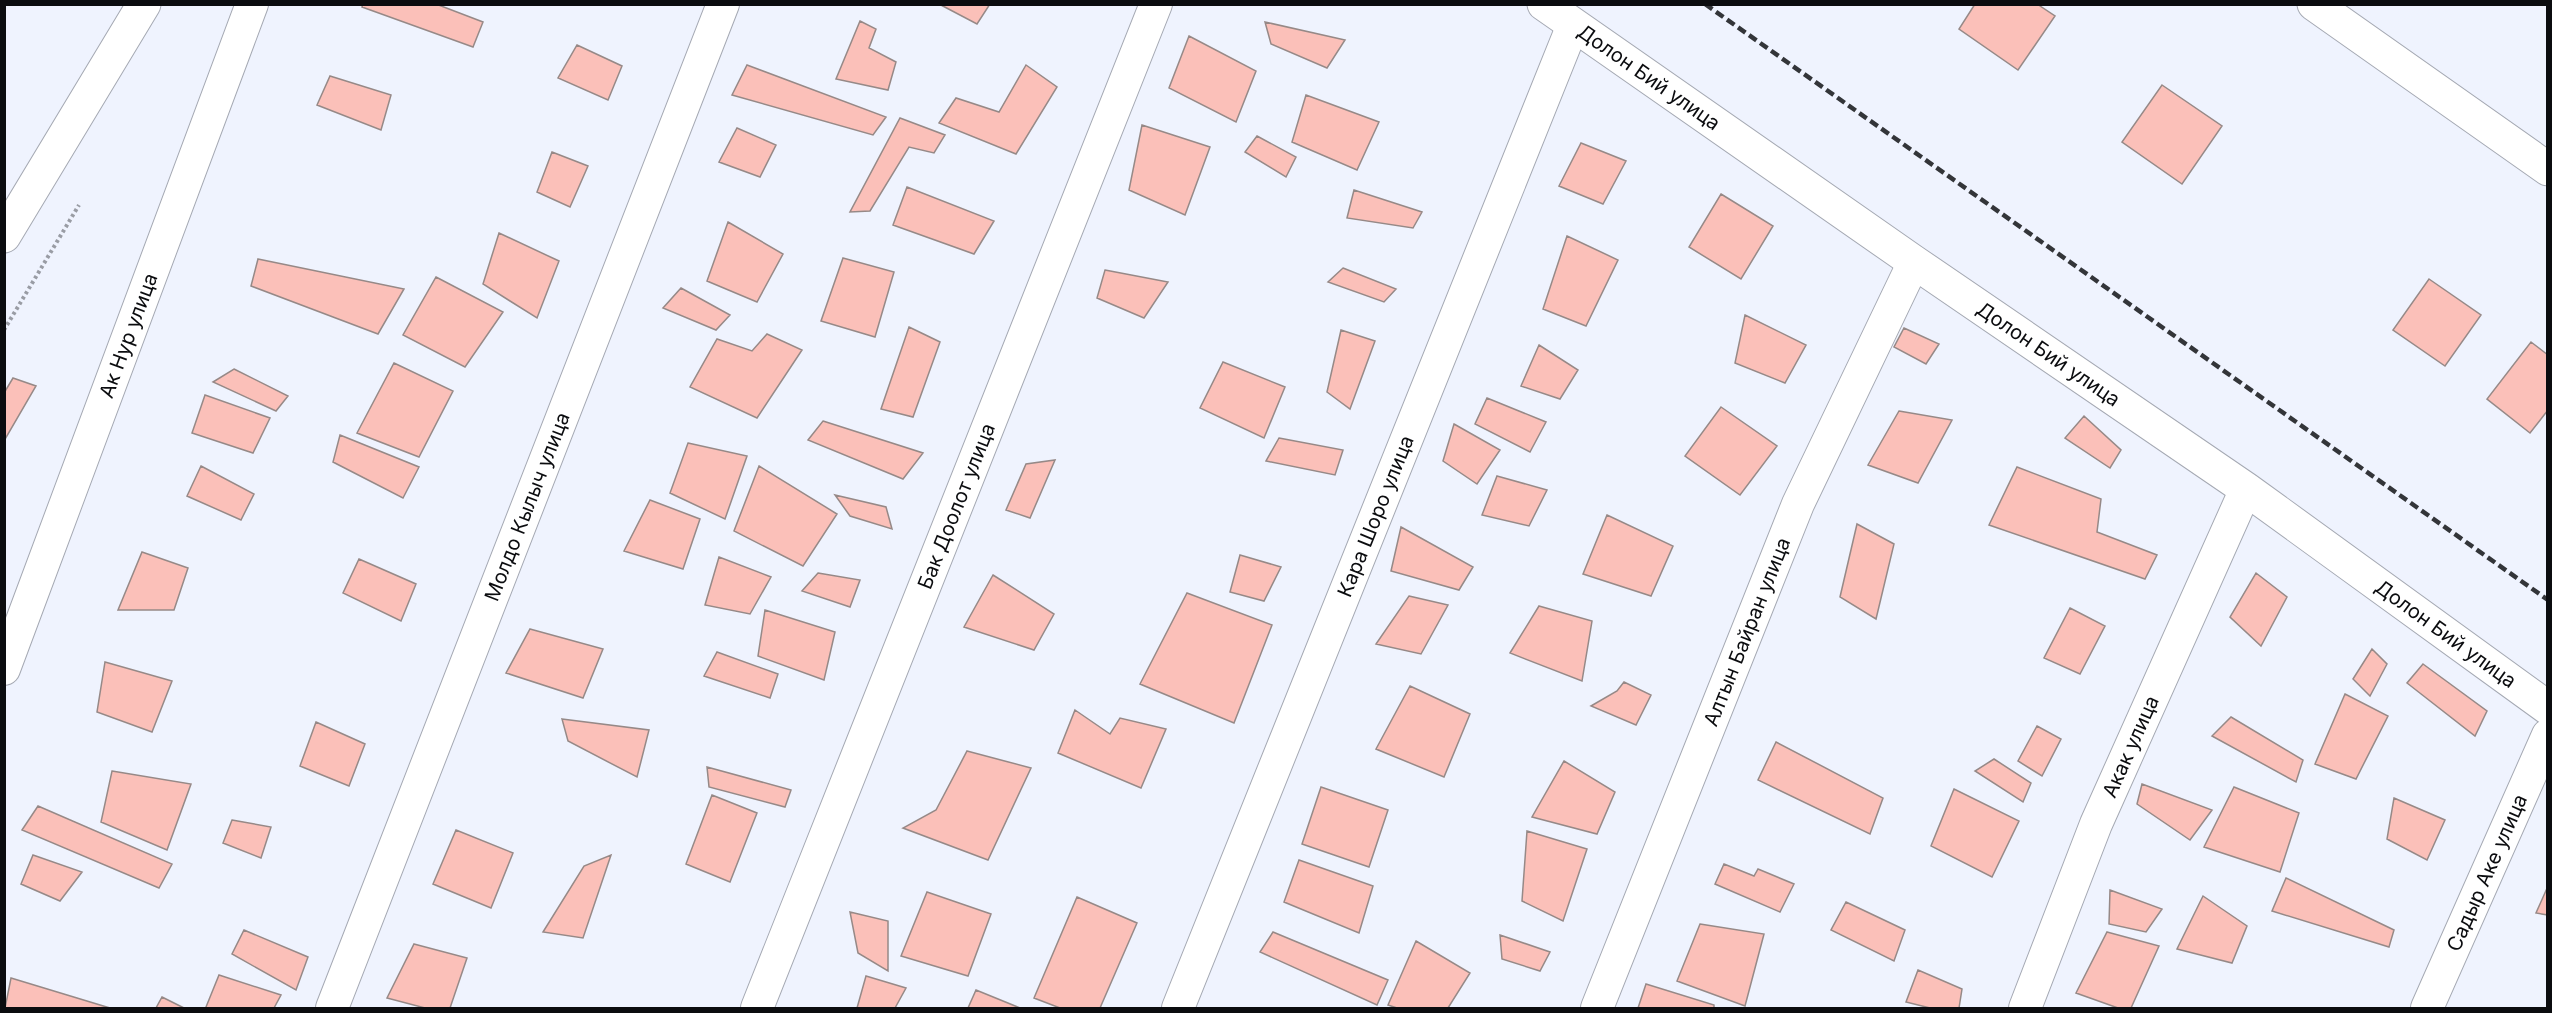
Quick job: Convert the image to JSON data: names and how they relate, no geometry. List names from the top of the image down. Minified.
{"streets":{"street":["Долон Бий улица","Ак Нур улица","Бак Доолот улица","Молдо Кылыч улица","Кара Шоро улица","Алтын Байран улица","Акак улица","Садыр Аке улица"]},"crossings":[["Долон Бий улица","Кара Шоро улица"],["Долон Бий улица","Алтын Байран улица"],["Долон Бий улица","Акак улица"]]}
